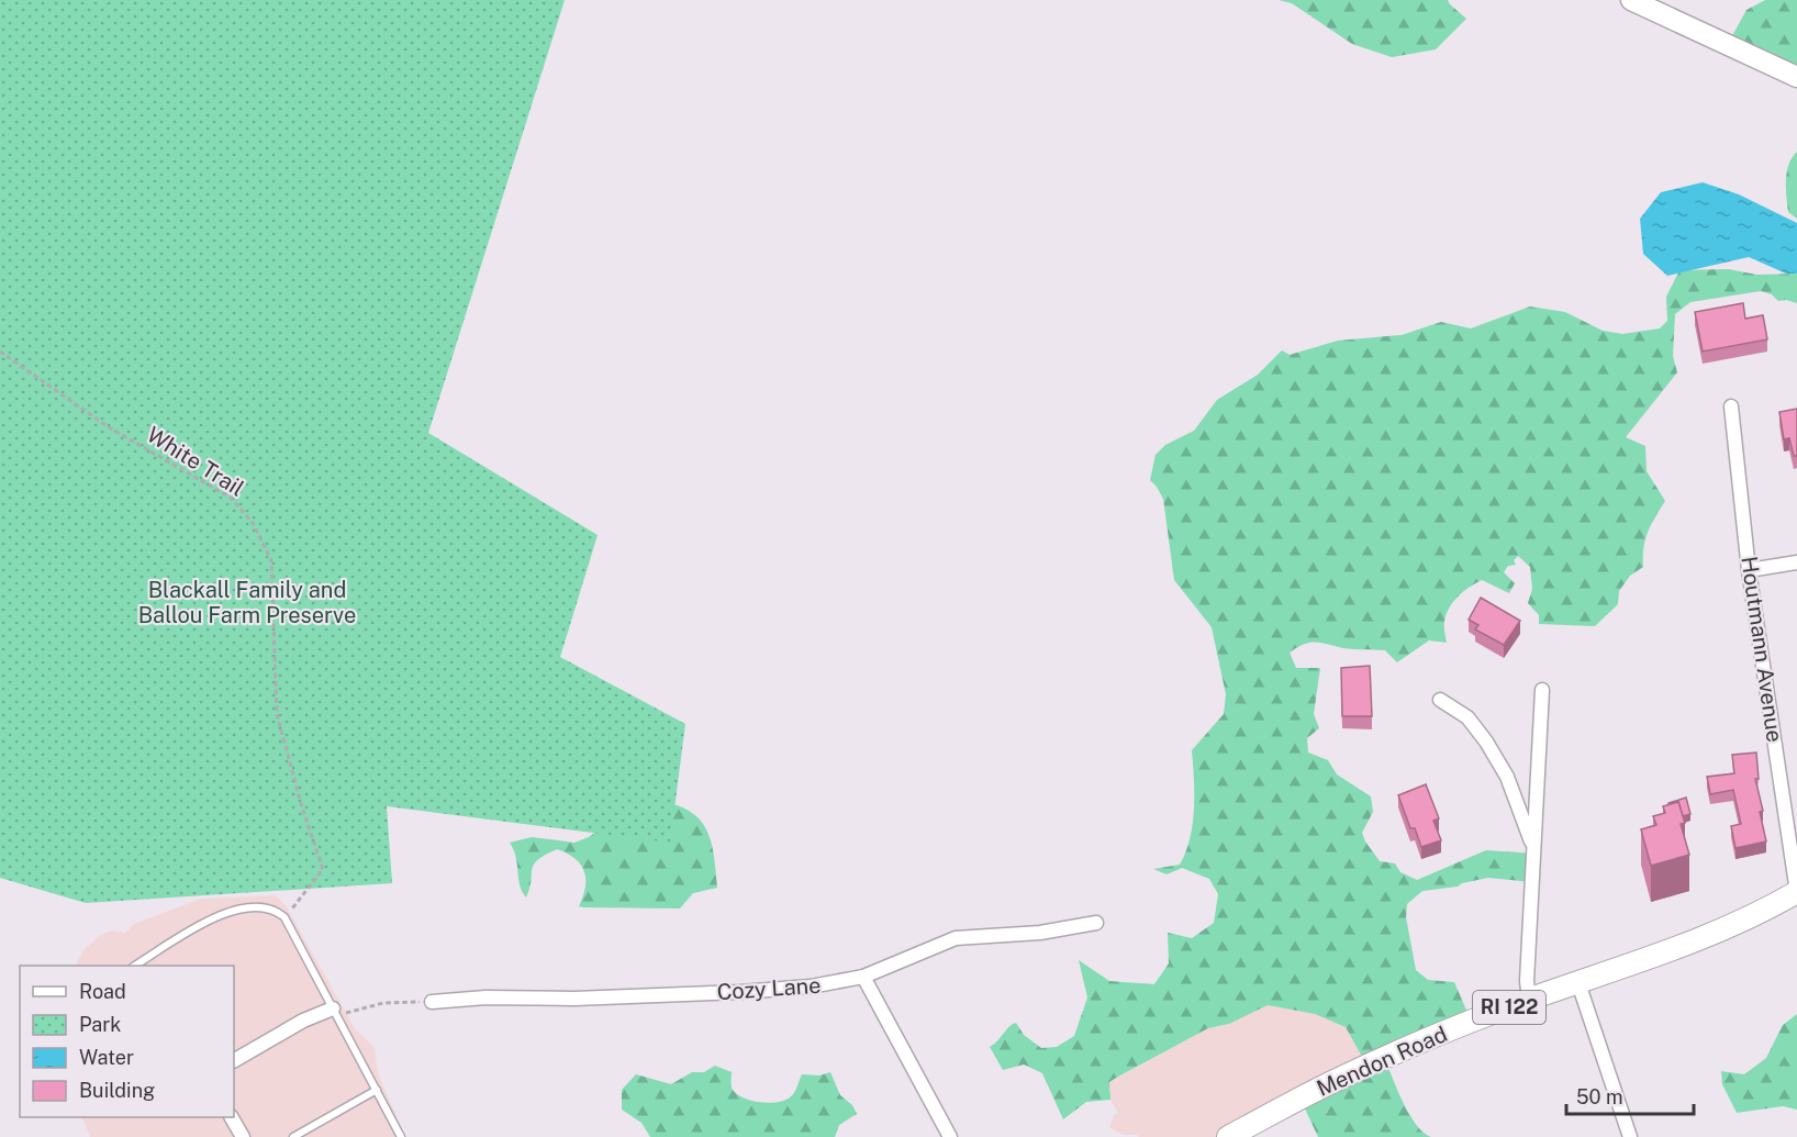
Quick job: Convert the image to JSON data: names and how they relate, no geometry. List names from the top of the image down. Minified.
{"streets":{"main road":["RI 122","Mendon Road"],"street":["Houtmann Avenue","Cozy Lane"],"path":["White Trail"]},"crossings":[["Houtmann Avenue","Mendon Road"]],"parks":["Blackall Family and Ballou Farm Preserve"],"legend":["Road","Park","Water","Building"],"scale_bar":"50 m"}
